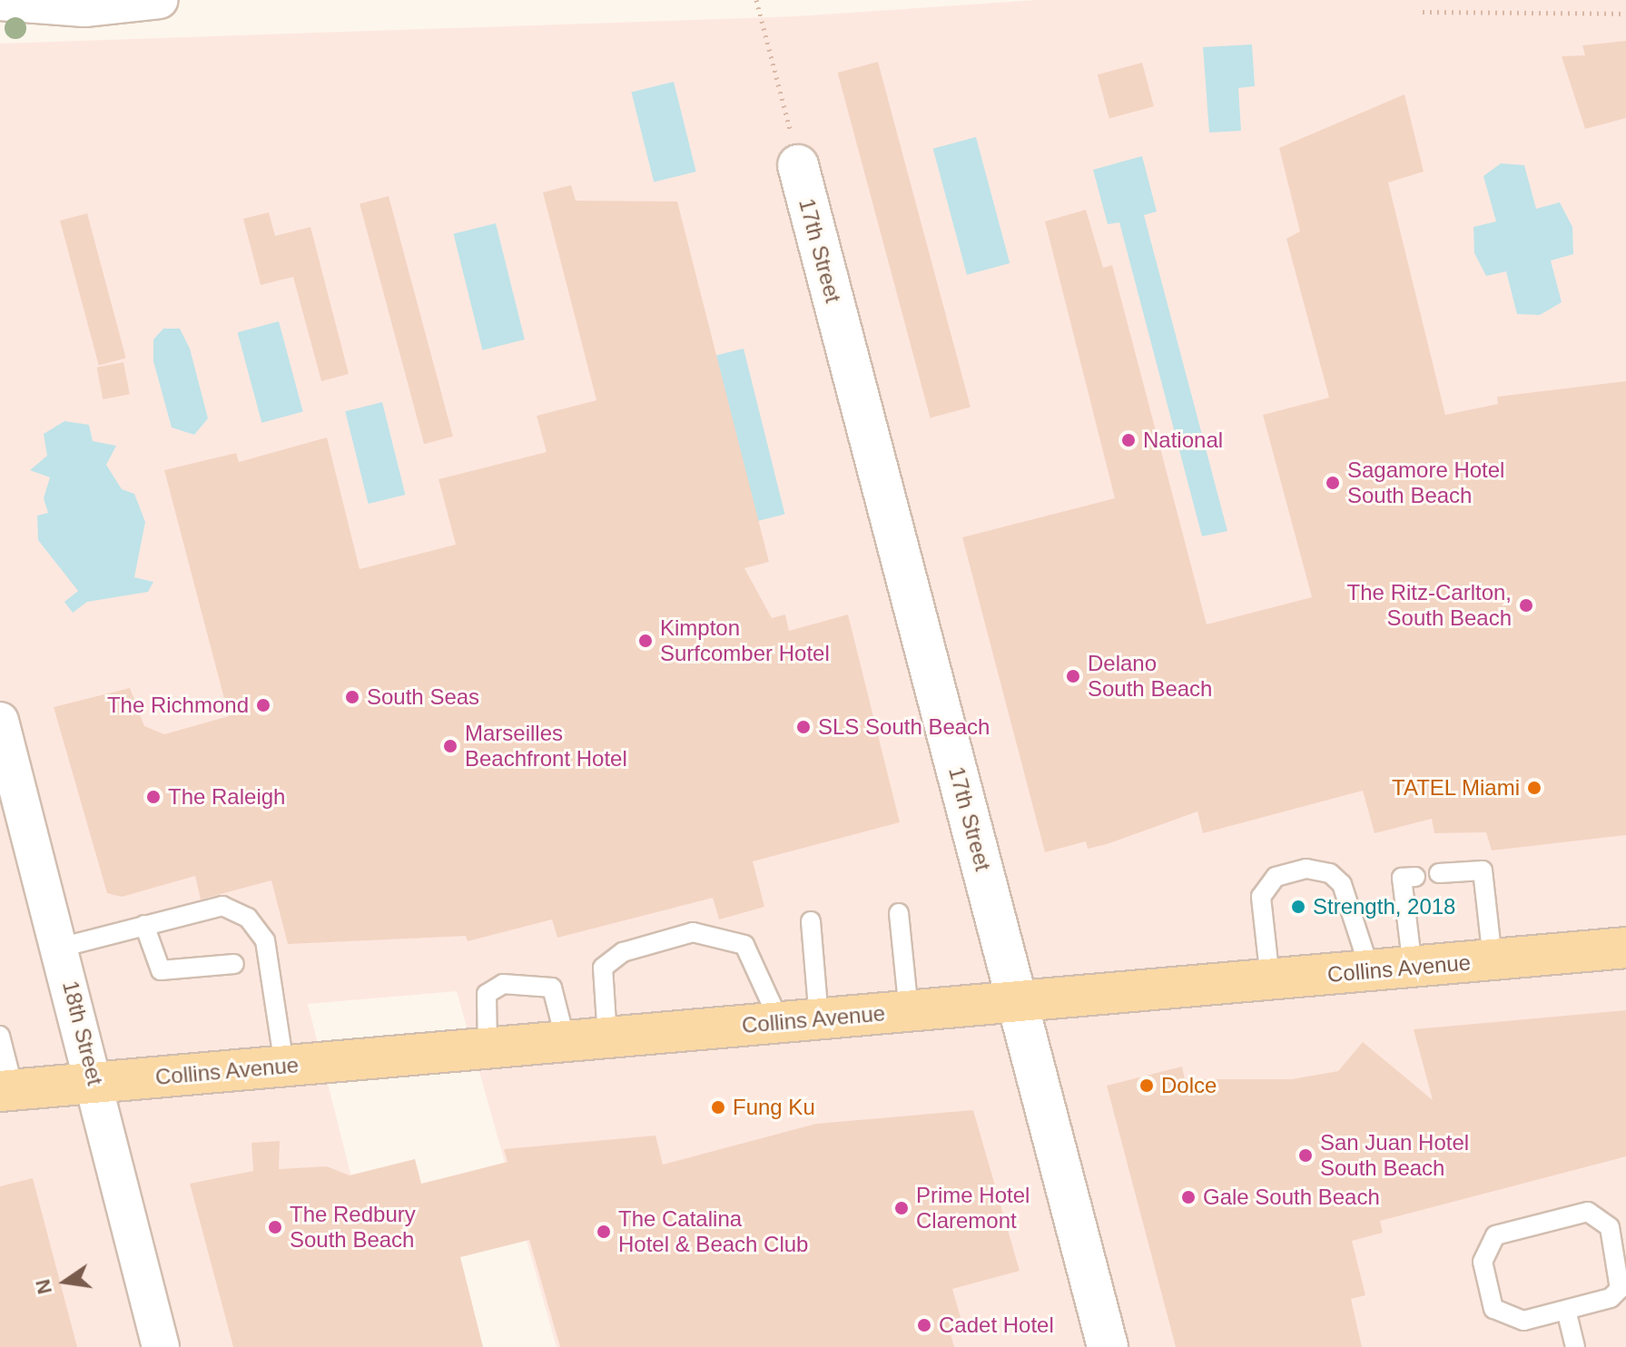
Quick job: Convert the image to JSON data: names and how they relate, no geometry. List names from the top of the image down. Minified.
{"streets":{"main road":["Collins Avenue"],"street":["17th Street","18th Street"]},"crossings":[["17th Street","Collins Avenue"],["Collins Avenue","18th Street"]],"places":["National","Sagamore Hotel South Beach","The Ritz-Carlton, South Beach","Kimpton Surfcomber Hotel","Delano South Beach","South Seas","The Richmond","SLS South Beach","Marseilles Beachfront Hotel","TATEL Miami","The Raleigh","Strength, 2018","Dolce","Fung Ku","San Juan Hotel South Beach","Gale South Beach","Prime Hotel Claremont","The Redbury South Beach","The Catalina Hotel & Beach Club","Cadet Hotel"],"north":"left"}
